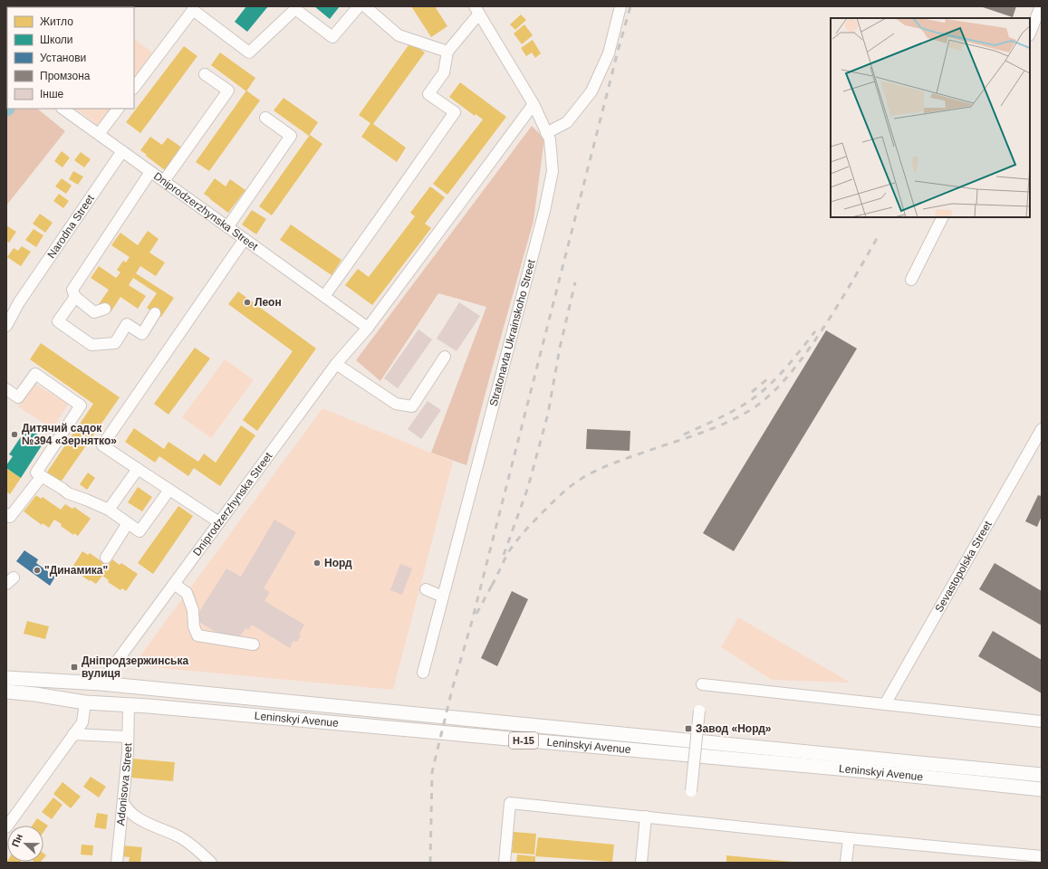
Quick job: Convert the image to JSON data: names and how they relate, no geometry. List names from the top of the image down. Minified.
{"streets":{"main road":["Leninskyi Avenue","Н-15"],"street":["Dniprodzerzhynska Street","Narodna Street","Stratonavta Ukrainskoho Street","Sevastopolska Street","Adonisova Street"]},"crossings":[["Dniprodzerzhynska Street","Narodna Street"],["Dniprodzerzhynska Street","Stratonavta Ukrainskoho Street"],["Dniprodzerzhynska Street","Leninskyi Avenue"],["Leninskyi Avenue","Adonisova Street"]],"places":{"other":["Леон","Дитячий садок №394 «Зернятко»","Норд","\"Динамика\""],"transit":["Дніпродзержинська вулиця","Завод «Норд»"]},"legend":["Житло","Школи","Установи","Промзона","Інше"],"north":"left"}
